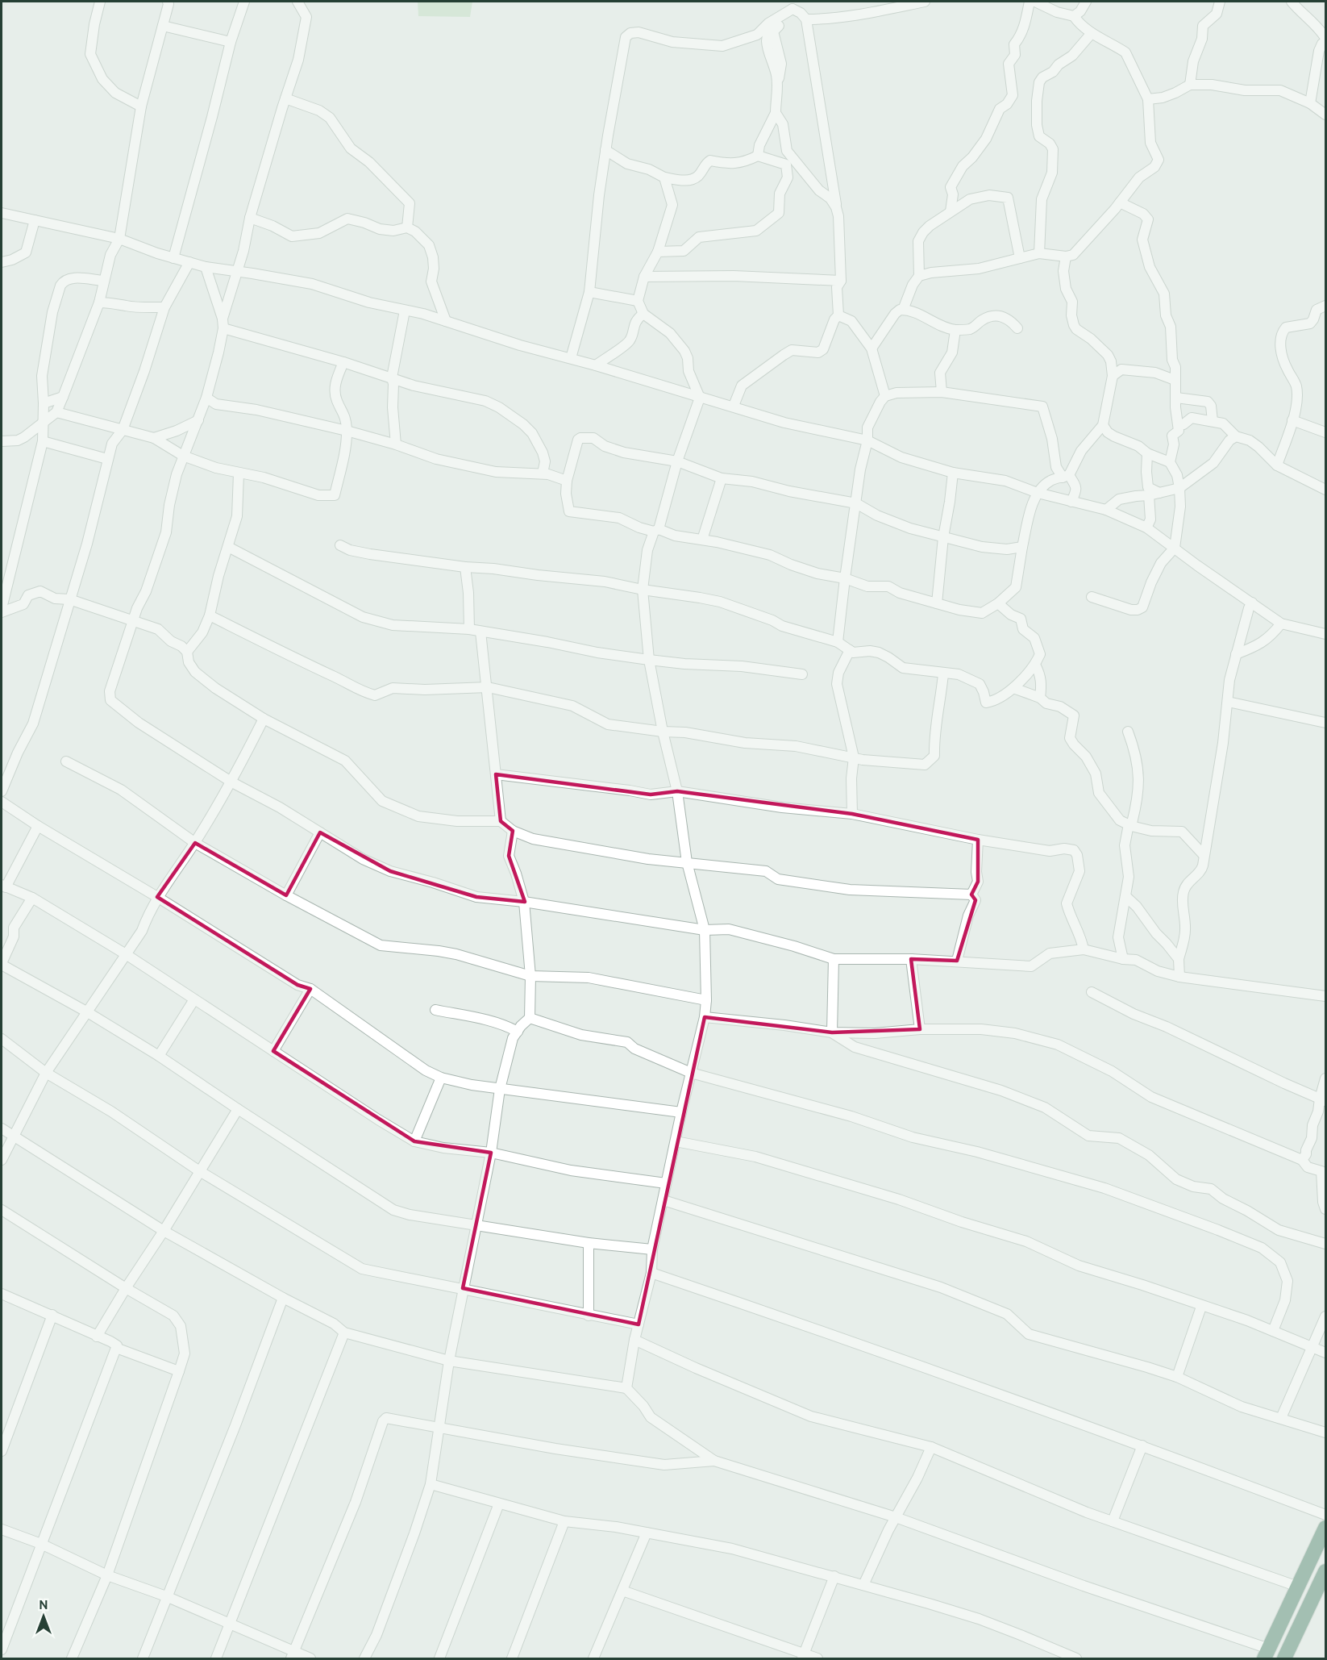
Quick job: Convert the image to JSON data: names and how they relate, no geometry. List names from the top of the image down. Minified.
{"north":"top"}
